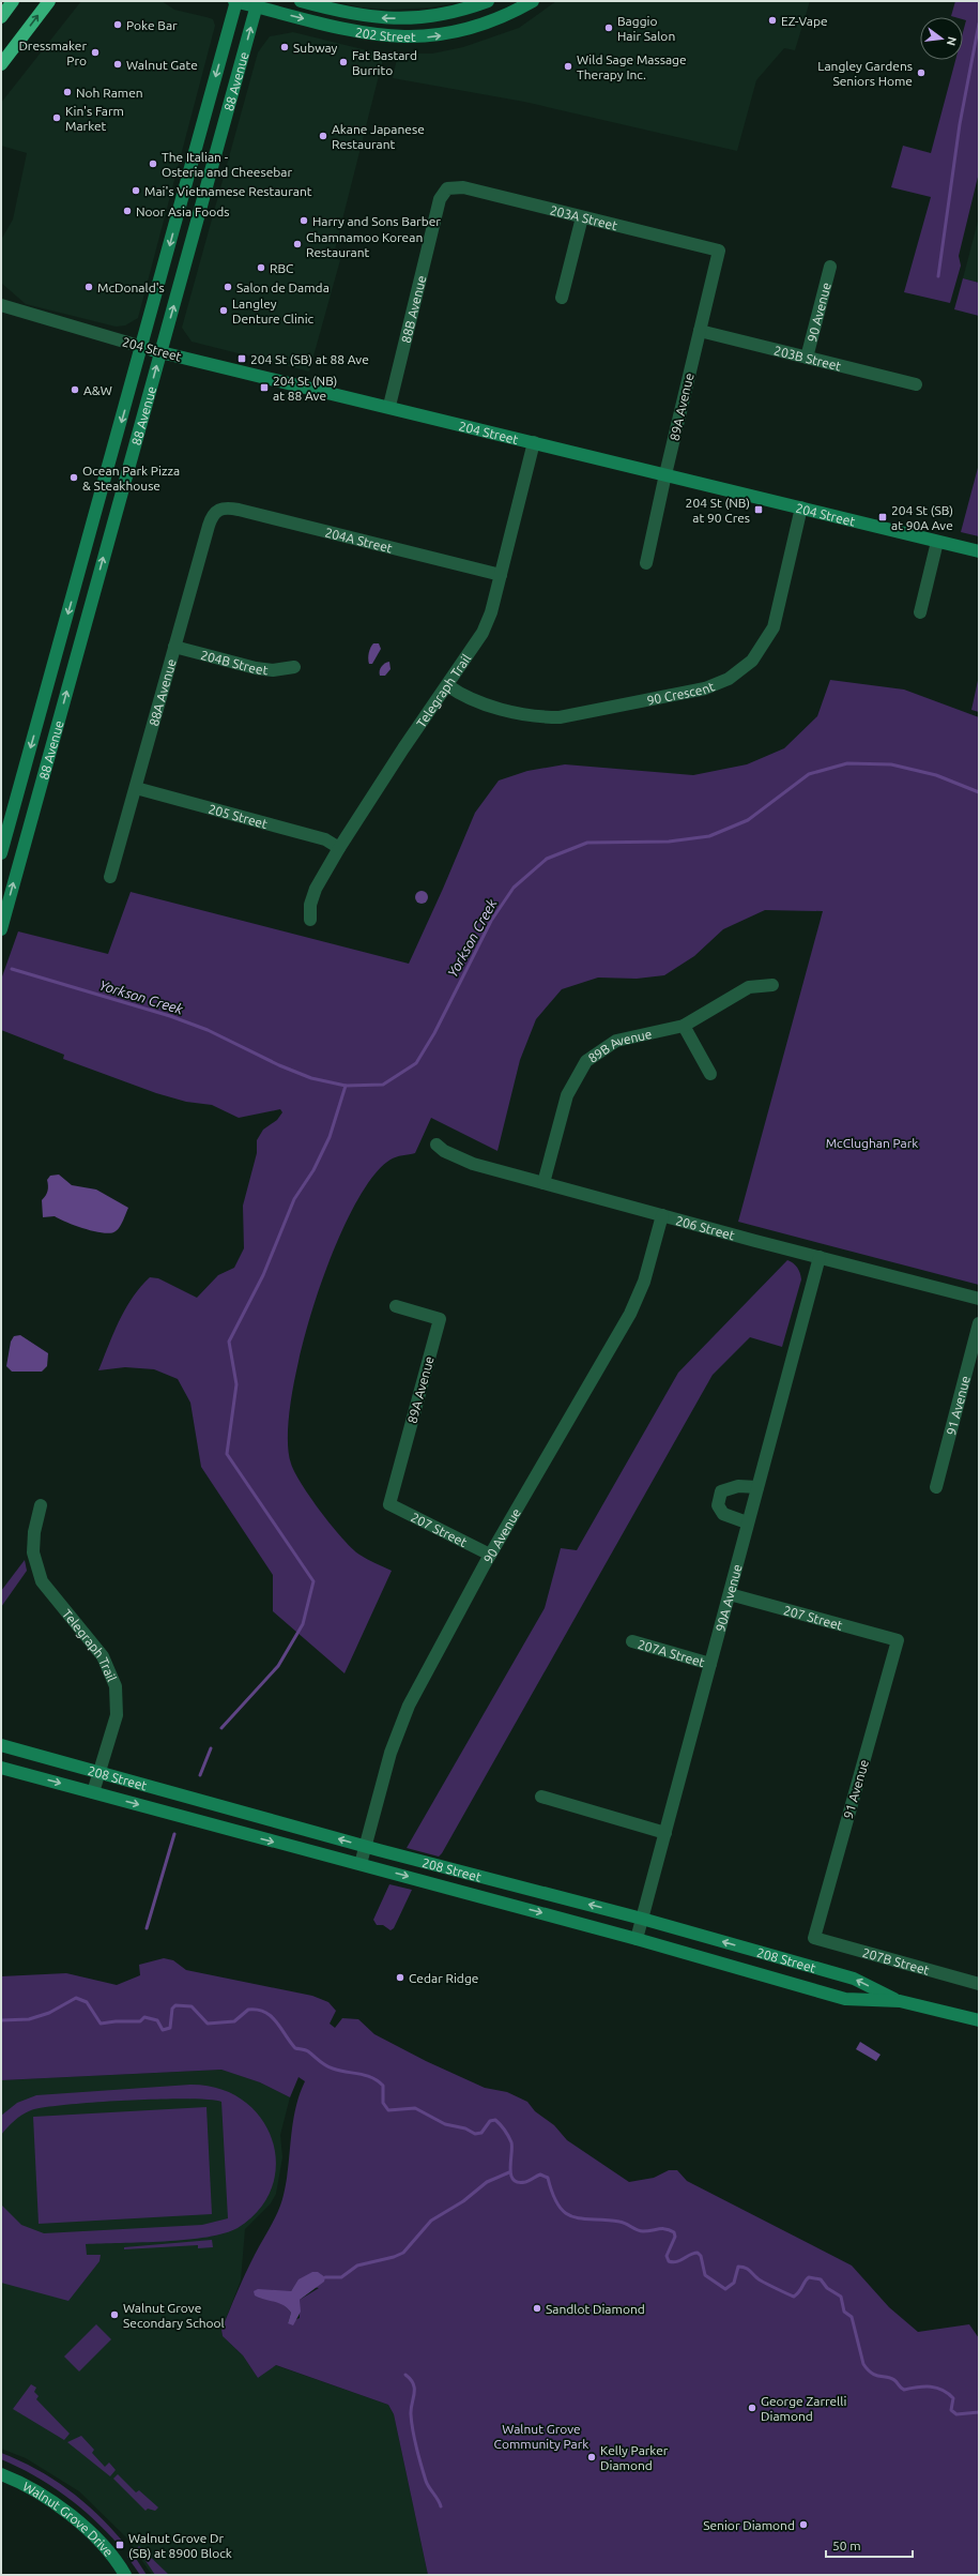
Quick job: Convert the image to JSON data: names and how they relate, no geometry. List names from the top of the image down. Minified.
{"streets":{"main road":["202 Street","88 Avenue","204 Street","208 Street","Walnut Grove Drive"],"street":["203A Street","88B Avenue","90 Avenue","203B Street","89A Avenue","204A Street","204B Street","Telegraph Trail","88A Avenue","90 Crescent","205 Street","89B Avenue","206 Street","91 Avenue","207 Street","90A Avenue","207A Street","207B Street"]},"crossings":[["202 Street","88 Avenue"],["88 Avenue","204 Street"],["203A Street","88B Avenue"],["203A Street","89A Avenue"],["88B Avenue","204 Street"],["90 Avenue","203B Street"],["90 Avenue","206 Street"],["90 Avenue","207 Street"],["90 Avenue","208 Street"],["204 Street","89A Avenue"],["204 Street","Telegraph Trail"],["204 Street","90 Crescent"],["203B Street","89A Avenue"],["89A Avenue","207 Street"],["204A Street","Telegraph Trail"],["204A Street","88A Avenue"],["204B Street","88A Avenue"],["Telegraph Trail","90 Crescent"],["Telegraph Trail","205 Street"],["Telegraph Trail","208 Street"],["88A Avenue","205 Street"],["89B Avenue","206 Street"],["206 Street","90A Avenue"],["91 Avenue","207 Street"],["91 Avenue","207B Street"],["207 Street","90A Avenue"],["90A Avenue","207A Street"],["90A Avenue","208 Street"]],"water":["Yorkson Creek"],"parks":["McClughan Park","Walnut Grove Community Park"],"places":{"other":["EZ-Vape","Poke Bar","Baggio Hair Salon","Subway","Dressmaker Pro","Fat Bastard Burrito","Walnut Gate","Wild Sage Massage Therapy Inc.","Langley Gardens Seniors Home","Noh Ramen","Kin's Farm Market","Akane Japanese Restaurant","The Italian - Osteria and Cheesebar","Mai's Vietnamese Restaurant","Noor Asia Foods","Harry and Sons Barber","Chamnamoo Korean Restaurant","RBC","McDonald's","Salon de Damda","Langley Denture Clinic","A&W","Ocean Park Pizza & Steakhouse","Cedar Ridge","Sandlot Diamond","Walnut Grove Secondary School","George Zarrelli Diamond","Kelly Parker Diamond","Senior Diamond"],"transit":["204 St (SB) at 88 Ave","204 St (NB) at 88 Ave","204 St (NB) at 90 Cres","204 St (SB) at 90A Ave","Walnut Grove Dr (SB) at 8900 Block"]},"scale_bar":"50 m","north":"right"}
